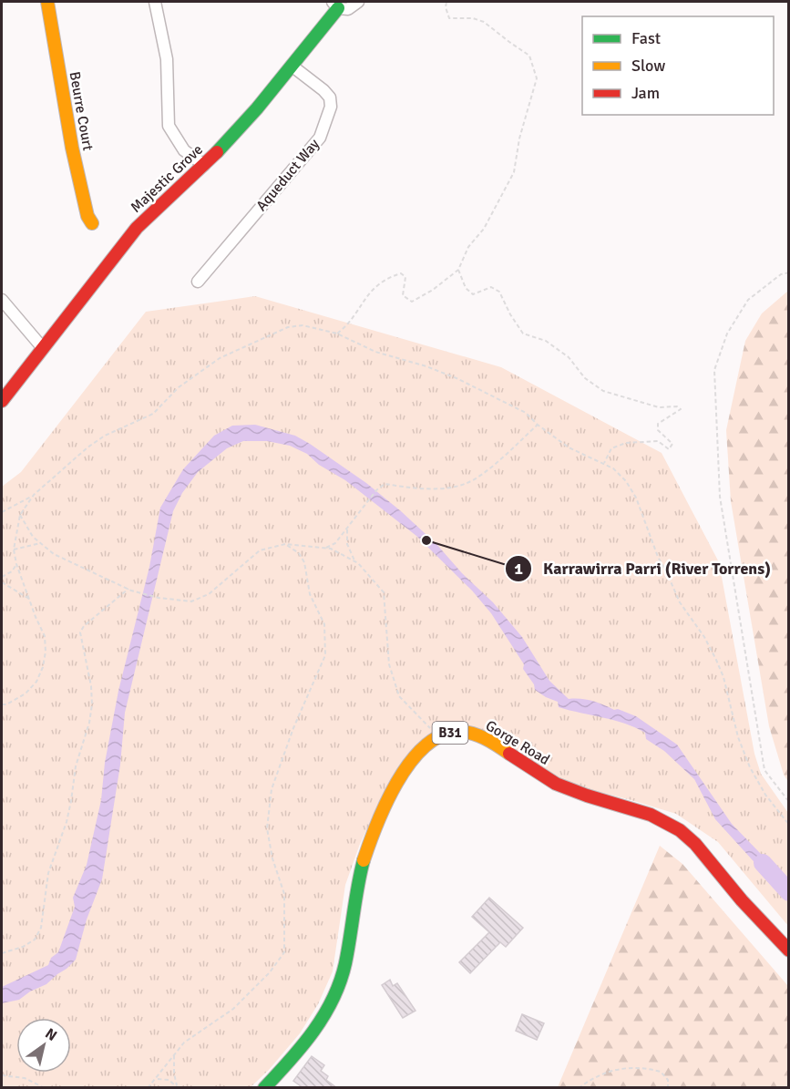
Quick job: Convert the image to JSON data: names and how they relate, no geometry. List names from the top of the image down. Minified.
{"streets":{"main road":["Beurre Court","Majestic Grove","B31","Gorge Road"],"street":["Aqueduct Way"]},"crossings":[["Aqueduct Way","Majestic Grove"]],"places":["Karrawirra Parri (River Torrens)"],"legend":["Fast","Slow","Jam"],"north":"top right"}
